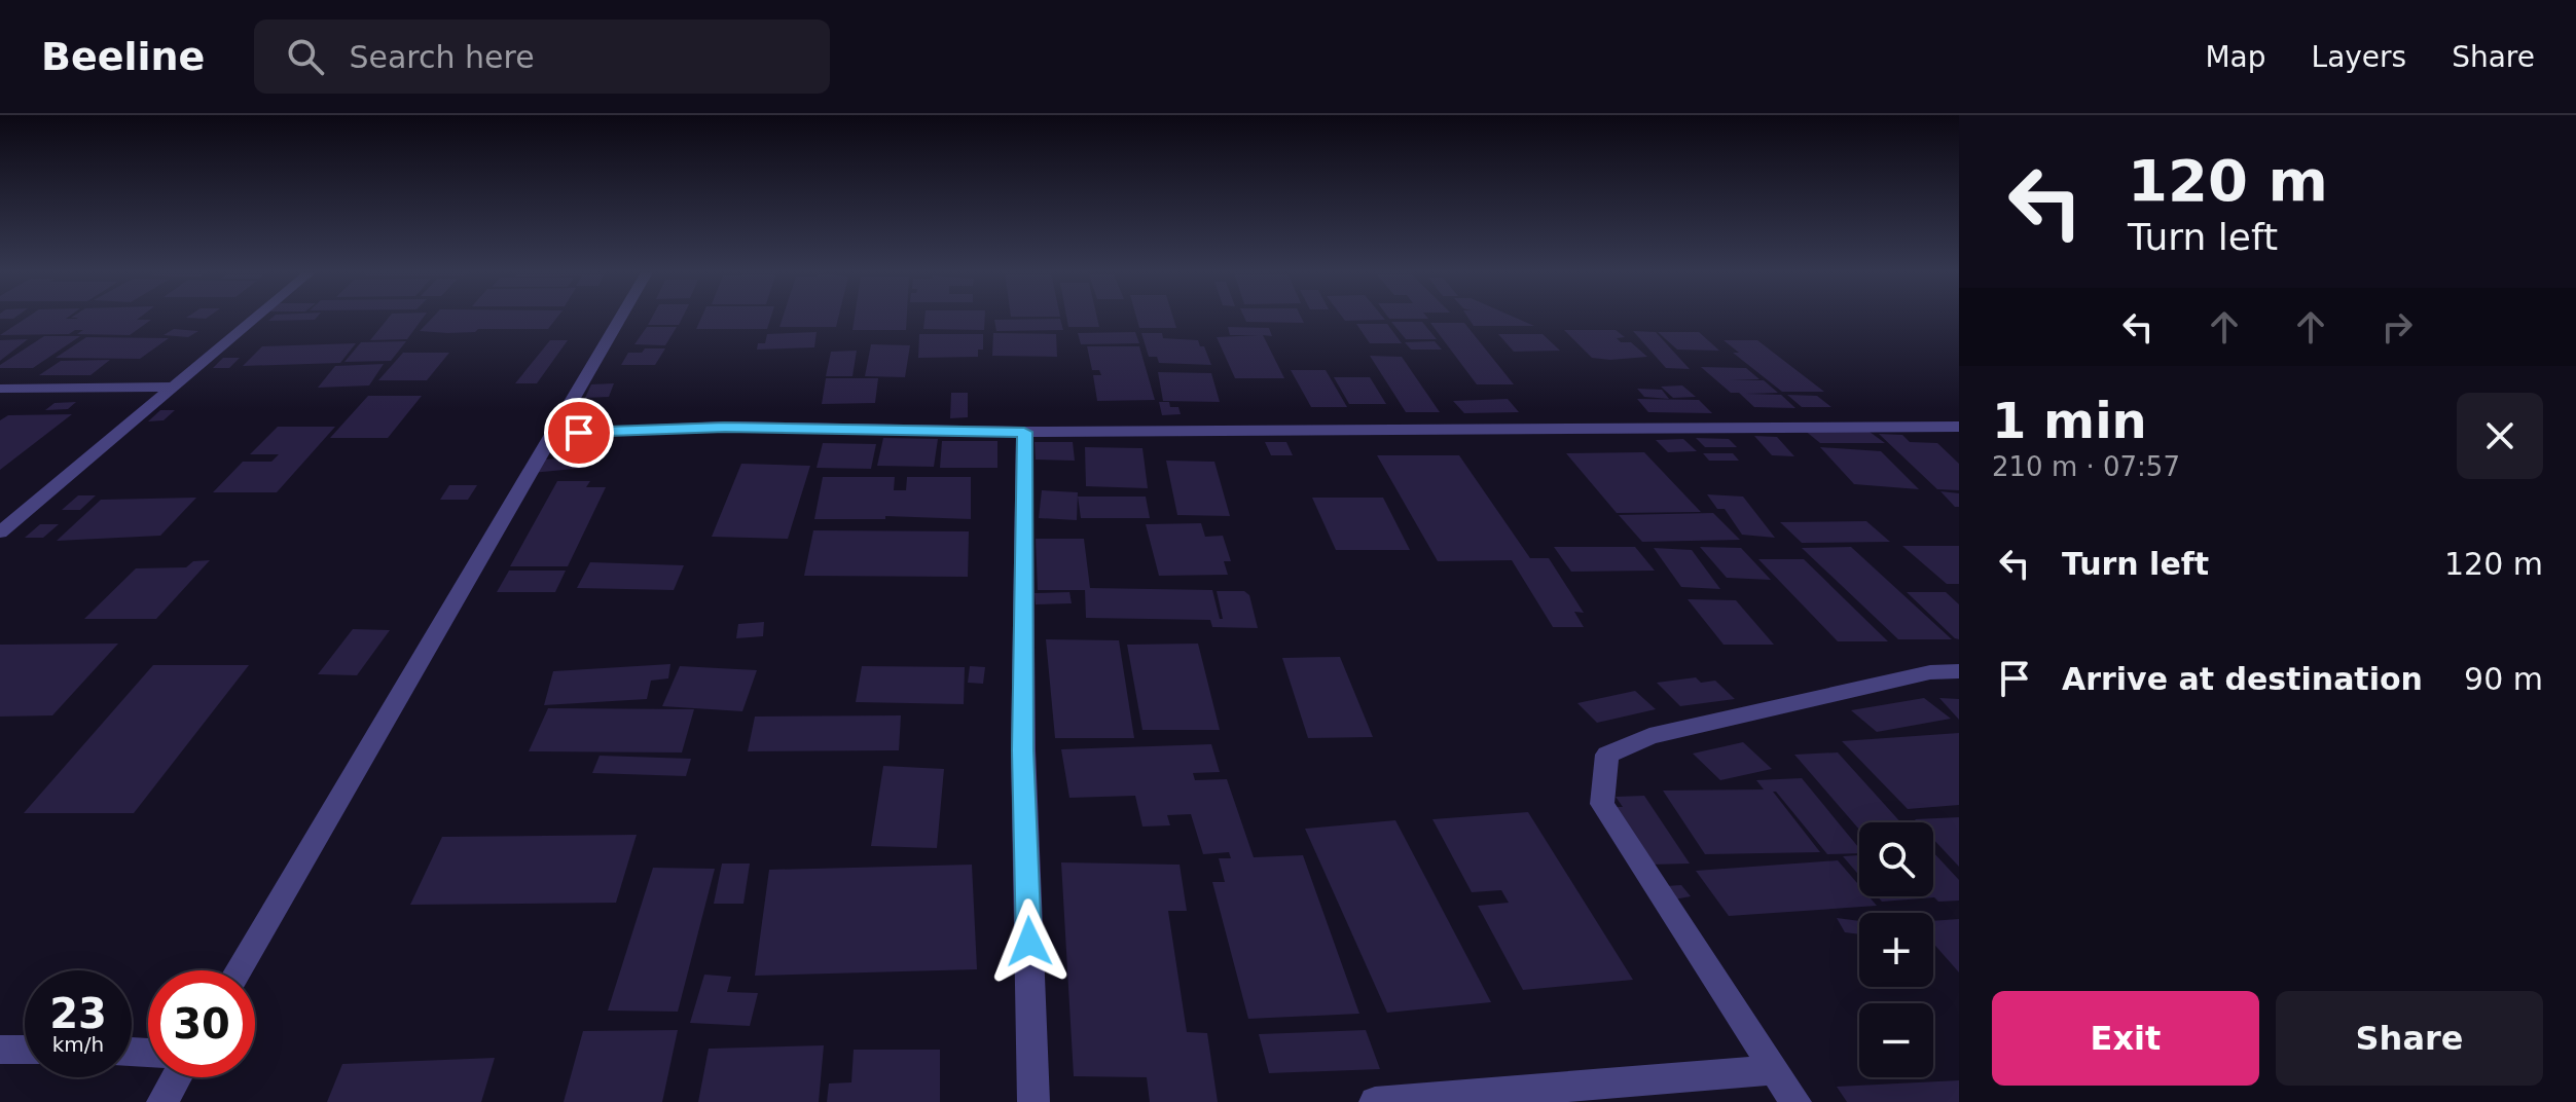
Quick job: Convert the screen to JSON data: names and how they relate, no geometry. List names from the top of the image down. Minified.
{"page":{"header":"Beeline","search":"Search here","nav":["Map","Layers","Share"],"turn":["120 m","Turn left"],"heading":["1 min","210 m · 07:57"],"list":[{"name":"Turn left","value":"120 m"},{"name":"Arrive at destination","value":"90 m"}],"map_buttons":["+","−"],"speed":"23 km/h","limit":"30","buttons":["Exit","Share"]}}
